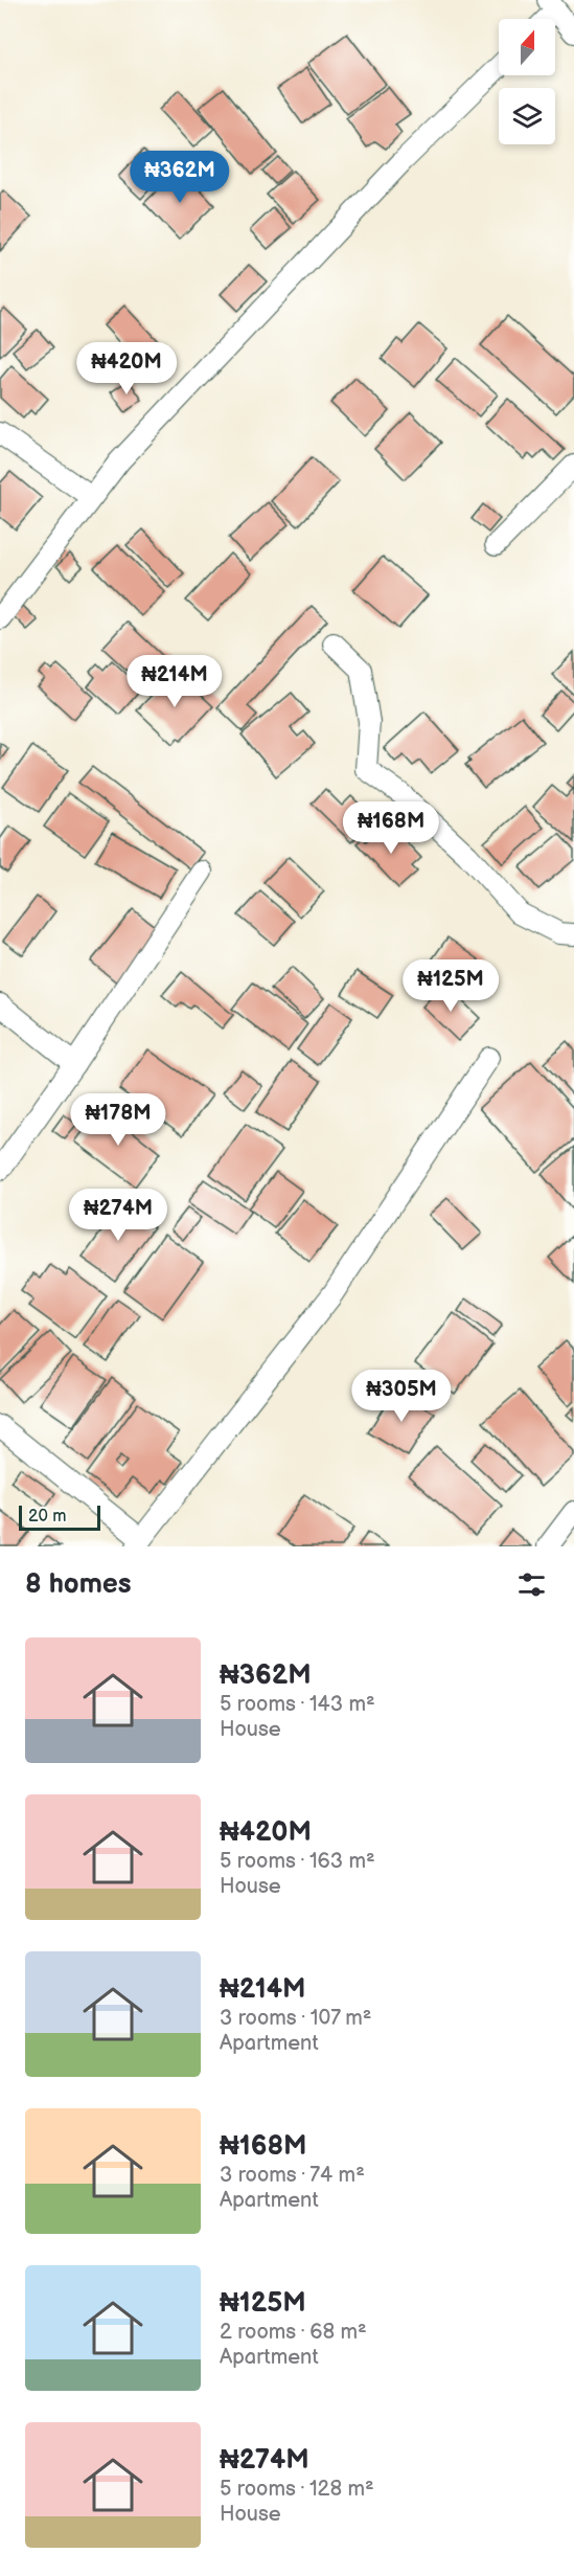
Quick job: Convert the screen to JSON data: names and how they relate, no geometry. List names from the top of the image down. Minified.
{"scale_bar":"20 m","north":"top","page":{"price":["₦362M","₦420M","₦214M","₦168M","₦125M","₦178M","₦274M","₦305M"],"scale":"20 m","heading":"8 homes","list":[{"name":"₦362M","note":"5 rooms · 143 m² · House"},{"name":"₦420M","note":"5 rooms · 163 m² · House"},{"name":"₦214M","note":"3 rooms · 107 m² · Apartment"},{"name":"₦168M","note":"3 rooms · 74 m² · Apartment"},{"name":"₦125M","note":"2 rooms · 68 m² · Apartment"},{"name":"₦274M","note":"5 rooms · 128 m² · House"}]}}
